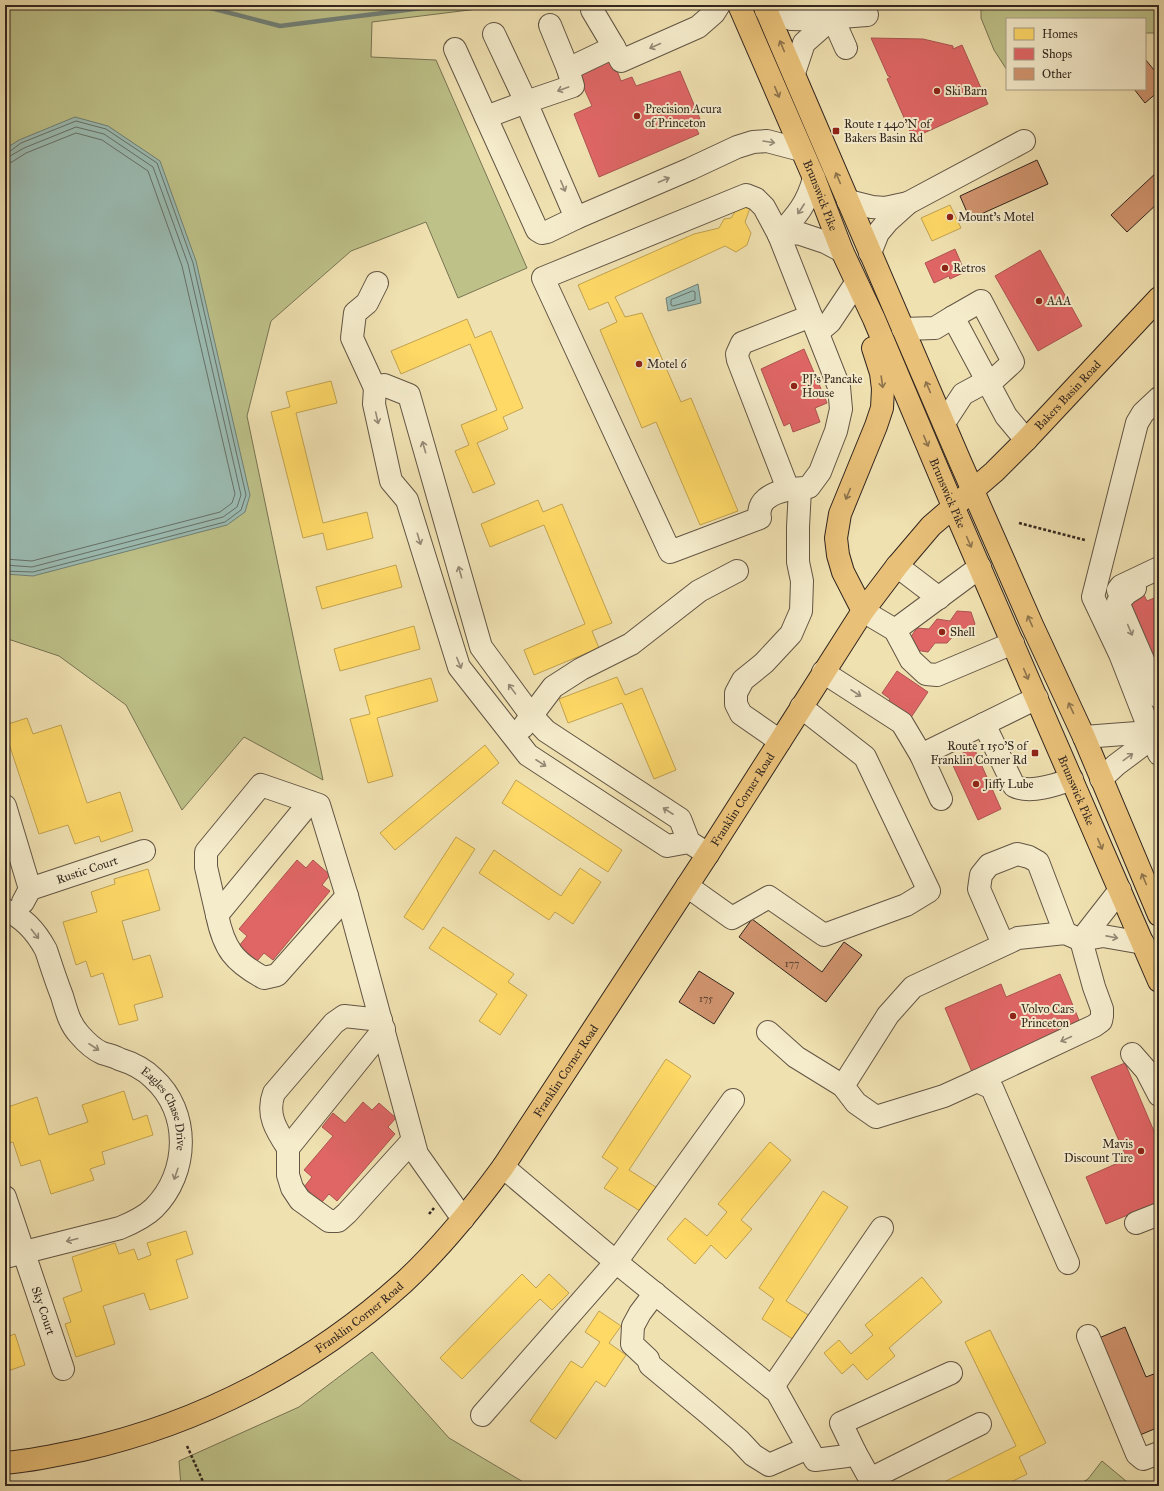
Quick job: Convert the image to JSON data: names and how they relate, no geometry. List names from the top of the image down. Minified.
{"streets":{"main road":["Brunswick Pike","Bakers Basin Road","Franklin Corner Road"],"street":["Rustic Court","Eagles Chase Drive","Sky Court"]},"crossings":[["Brunswick Pike","Bakers Basin Road"],["Brunswick Pike","Franklin Corner Road"],["Bakers Basin Road","Franklin Corner Road"],["Eagles Chase Drive","Sky Court"]],"places":{"other":["Ski Barn","Precision Acura of Princeton","Mount's Motel","Retros","AAA","Motel 6","PJ's Pancake House","Shell","Jiffy Lube","Volvo Cars Princeton","Mavis Discount Tire"],"transit":["Route 1 440'N of Bakers Basin Rd","Route 1 150'S of Franklin Corner Rd"]},"house_numbers":["177","175"],"legend":["Homes","Shops","Other"]}
